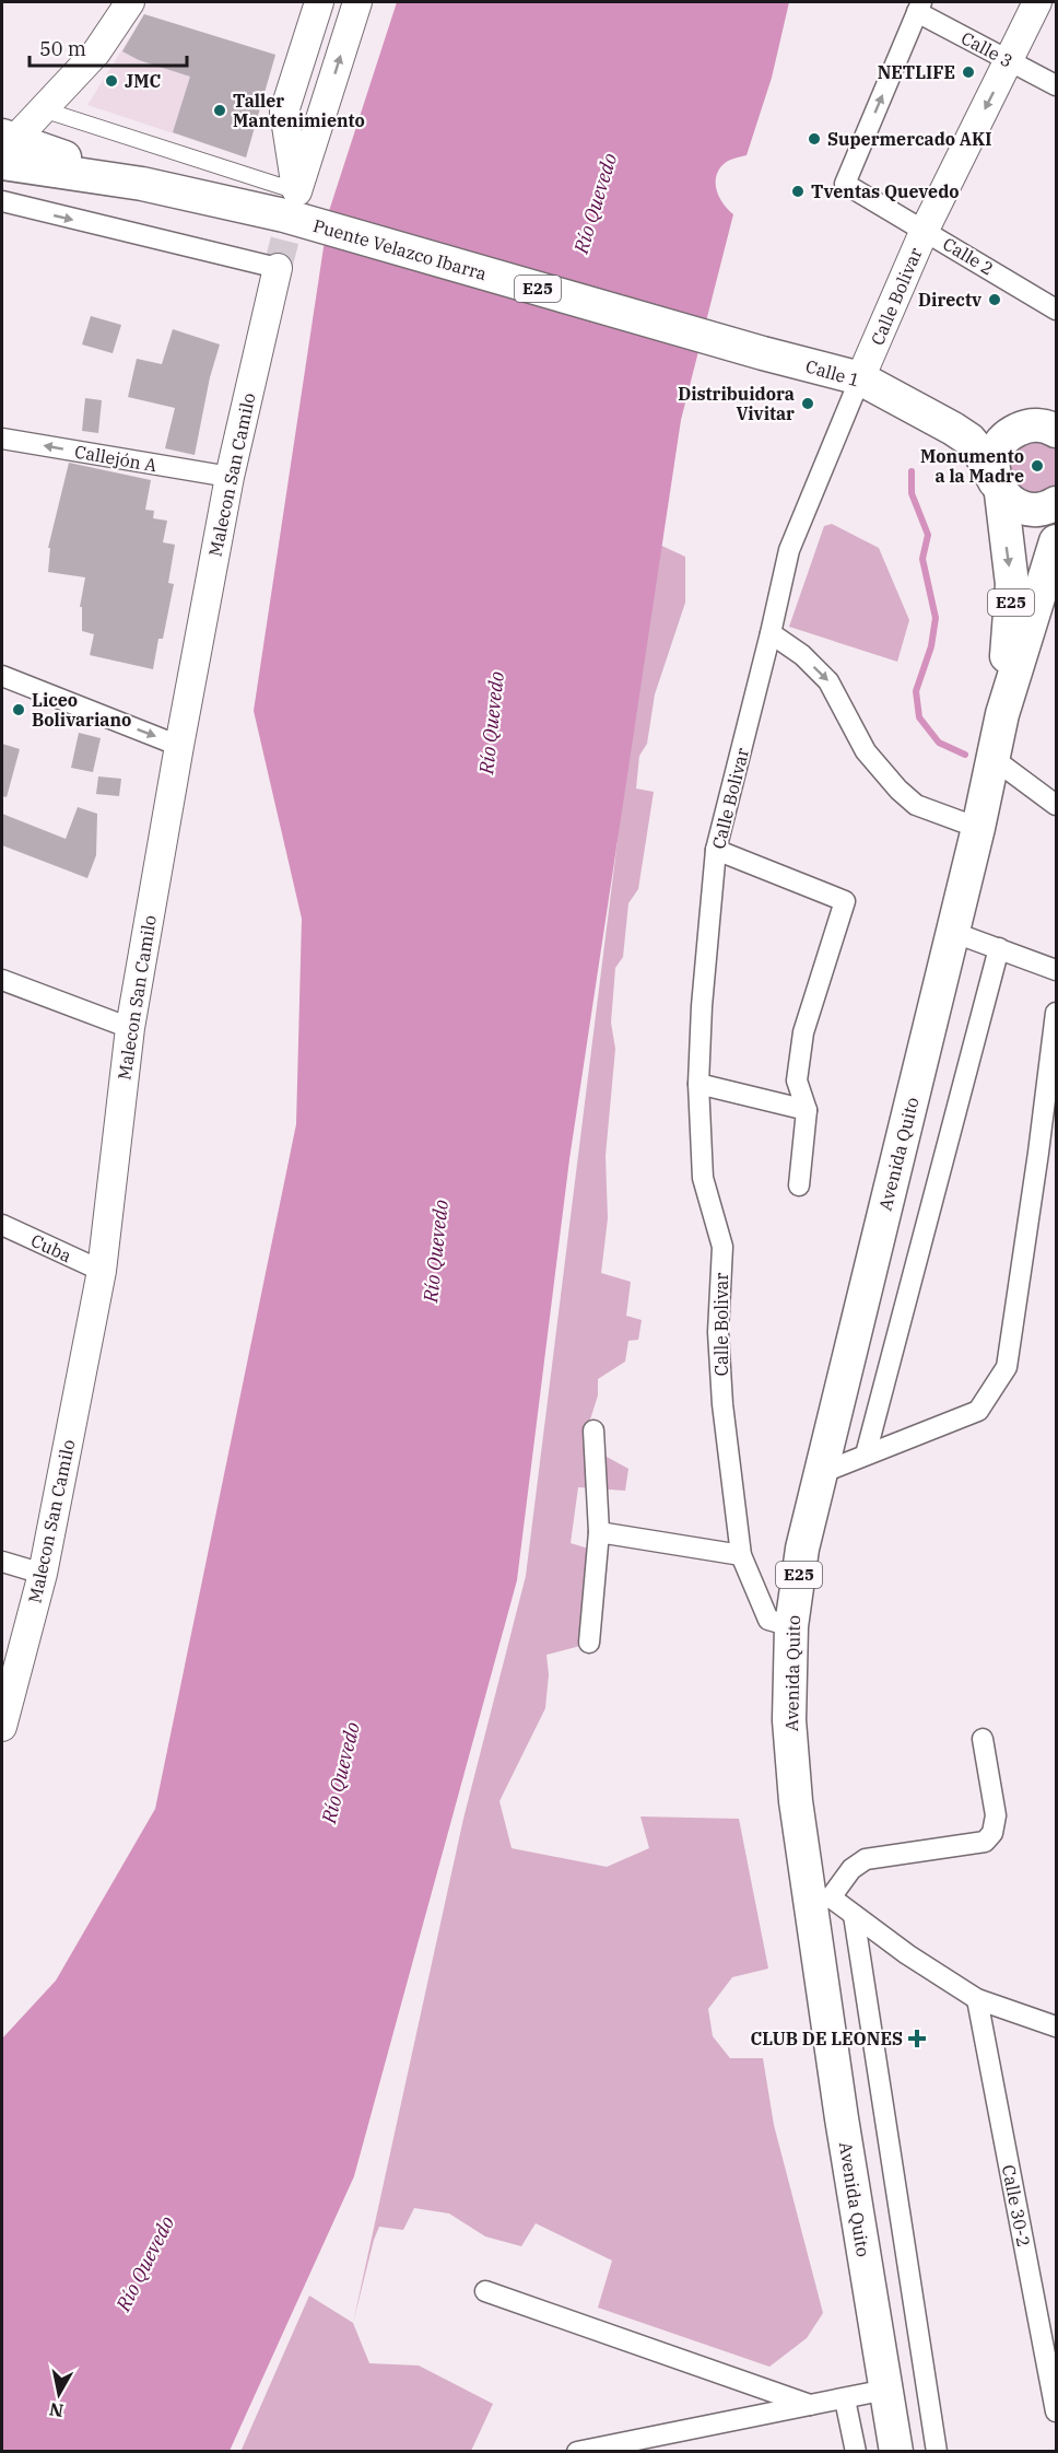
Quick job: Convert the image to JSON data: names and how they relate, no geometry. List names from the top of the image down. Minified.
{"streets":{"highway":["Puente Velazco Ibarra","E25","Calle 1","Avenida Quito"],"main road":["Calle Bolivar","Malecon San Camilo"],"street":["Calle 3","Calle 2","Callejón A","Cuba","Calle 30-2"]},"crossings":[["Calle 3","Calle 2"],["Calle 3","Calle Bolivar"],["Puente Velazco Ibarra","Calle 1"],["Calle 2","Calle Bolivar"],["E25","Calle 1"],["E25","Avenida Quito"],["Calle Bolivar","Calle 1"],["Calle Bolivar","Avenida Quito"],["Calle 1","Avenida Quito"],["Callejón A","Malecon San Camilo"],["Malecon San Camilo","Cuba"]],"one_way":["Callejón A"],"water":["Río Quevedo"],"places":{"other":["NETLIFE","JMC","Taller Mantenimiento","Supermercado AKI","Tventas Quevedo","Directv","Distribuidora Vivitar","Monumento a la Madre","Liceo Bolivariano"],"health":["CLUB DE LEONES"]},"scale_bar":"50 m","north":"bottom"}
